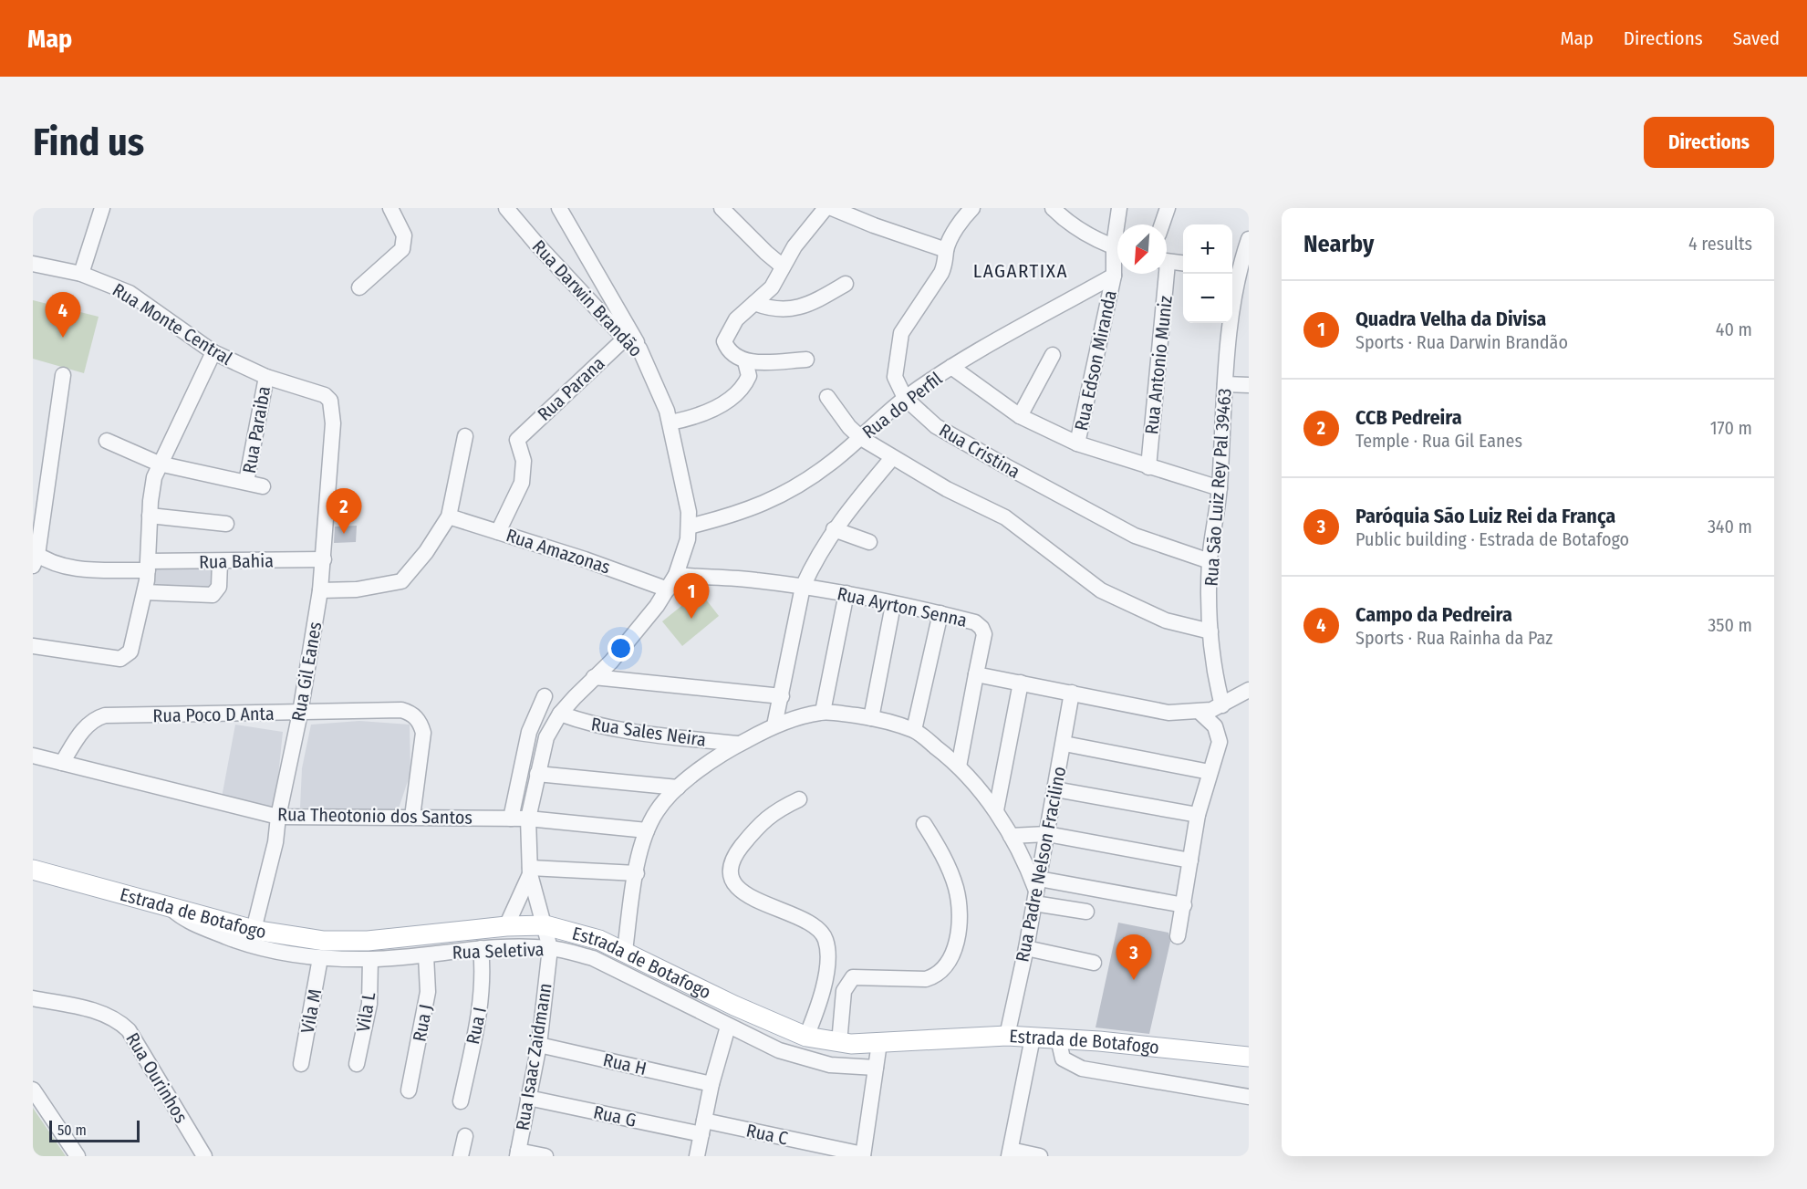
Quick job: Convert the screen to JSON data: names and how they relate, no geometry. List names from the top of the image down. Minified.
{"streets":{"main road":["Estrada de Botafogo"],"street":["Rua Darwin Brandão","Rua Monte Central","Rua Edson Miranda","Rua Antonio Muniz","Rua Parana","Rua do Perfil","Rua Paraiba","Rua Cristina","Rua Sāo Luiz Rey Pal 39463","Rua Amazonas","Rua Bahia","Rua Ayrton Senna","Rua Gil Eanes","Rua Poco D Anta","Rua Sales Neira","Rua Theotonio dos Santos","Rua Padre Nelson Fracilino","Rua Seletiva","Vila M","Vila L","Rua J","Rua I","Rua Isaac Zaidmann","Rua H","Rua Ourinhos","Rua G","Rua C"]},"crossings":[["Rua Darwin Brandão","Rua Parana"],["Rua Darwin Brandão","Rua do Perfil"],["Rua Darwin Brandão","Rua Amazonas"],["Rua Darwin Brandão","Rua Ayrton Senna"],["Rua Darwin Brandão","Rua Sales Neira"],["Rua Darwin Brandão","Rua Theotonio dos Santos"],["Rua Darwin Brandão","Estrada de Botafogo"],["Rua Darwin Brandão","Rua Isaac Zaidmann"],["Rua Monte Central","Rua Paraiba"],["Rua Monte Central","Rua Gil Eanes"],["Rua Edson Miranda","Rua do Perfil"],["Rua Parana","Rua Amazonas"],["Rua do Perfil","Rua Cristina"],["Rua Cristina","Rua Sāo Luiz Rey Pal 39463"],["Rua Bahia","Rua Gil Eanes"],["Rua Gil Eanes","Rua Poco D Anta"],["Rua Gil Eanes","Rua Theotonio dos Santos"],["Rua Gil Eanes","Estrada de Botafogo"],["Rua Poco D Anta","Rua Theotonio dos Santos"],["Rua Padre Nelson Fracilino","Estrada de Botafogo"],["Estrada de Botafogo","Rua Seletiva"],["Estrada de Botafogo","Rua Isaac Zaidmann"],["Rua Seletiva","Vila M"],["Rua Seletiva","Vila L"],["Rua Seletiva","Rua J"],["Rua Seletiva","Rua I"],["Rua Seletiva","Rua Isaac Zaidmann"],["Rua Isaac Zaidmann","Rua H"],["Rua Isaac Zaidmann","Rua G"],["Rua G","Rua C"]],"districts":["LAGARTIXA"],"scale_bar":"50 m","north":"bottom left","page":{"header":"Map","nav":["Map","Directions","Saved"],"buttons":"Directions","title":"Find us","heading":["Nearby","4 results"],"map_buttons":["+","−"],"list":[{"mark":"1","name":"Quadra Velha da Divisa","note":"Sports · Rua Darwin Brandão","value":"40 m"},{"mark":"2","name":"CCB Pedreira","note":"Temple · Rua Gil Eanes","value":"170 m"},{"mark":"3","name":"Paróquia São Luiz Rei da França","note":"Public building · Estrada de Botafogo","value":"340 m"},{"mark":"4","name":"Campo da Pedreira","note":"Sports · Rua Rainha da Paz","value":"350 m"}],"pins":["4","2","1","3"],"scale":"50 m"}}
